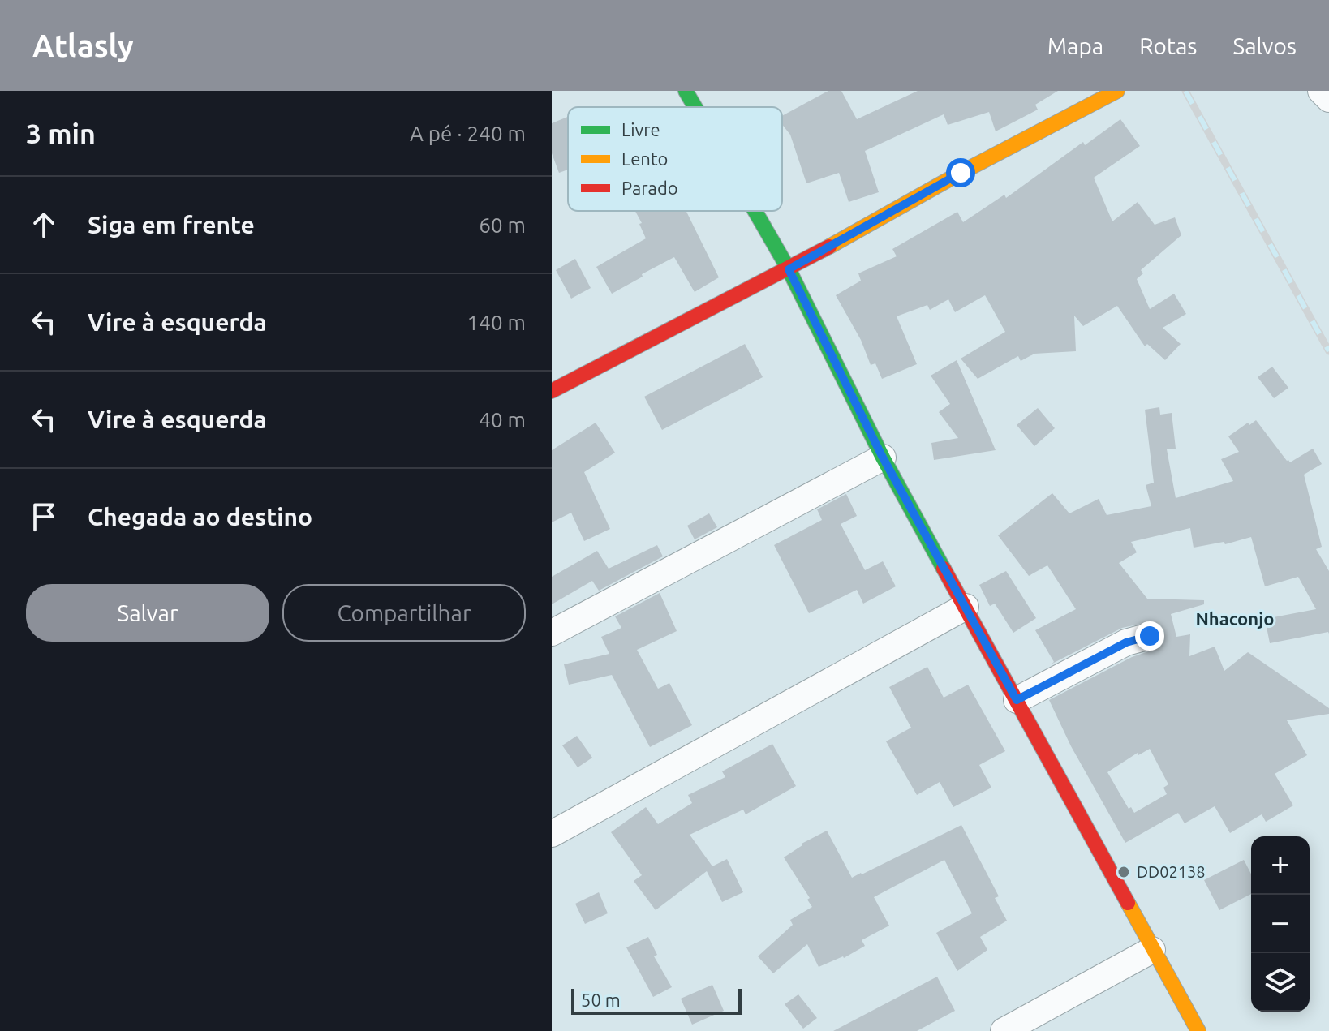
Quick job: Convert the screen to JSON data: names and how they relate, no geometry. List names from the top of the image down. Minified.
{"districts":["Nhaconjo"],"places":["DD02138"],"legend":["Livre","Lento","Parado"],"scale_bar":"50 m","page":{"header":"Atlasly","nav":["Mapa","Rotas","Salvos"],"heading":["3 min","A pé · 240 m"],"list":[["Siga em frente","60 m"],["Vire à esquerda","140 m"],["Vire à esquerda","40 m"],"Chegada ao destino"],"buttons":["Salvar","Compartilhar"],"map_buttons":["+","−"],"scale":"50 m"}}
